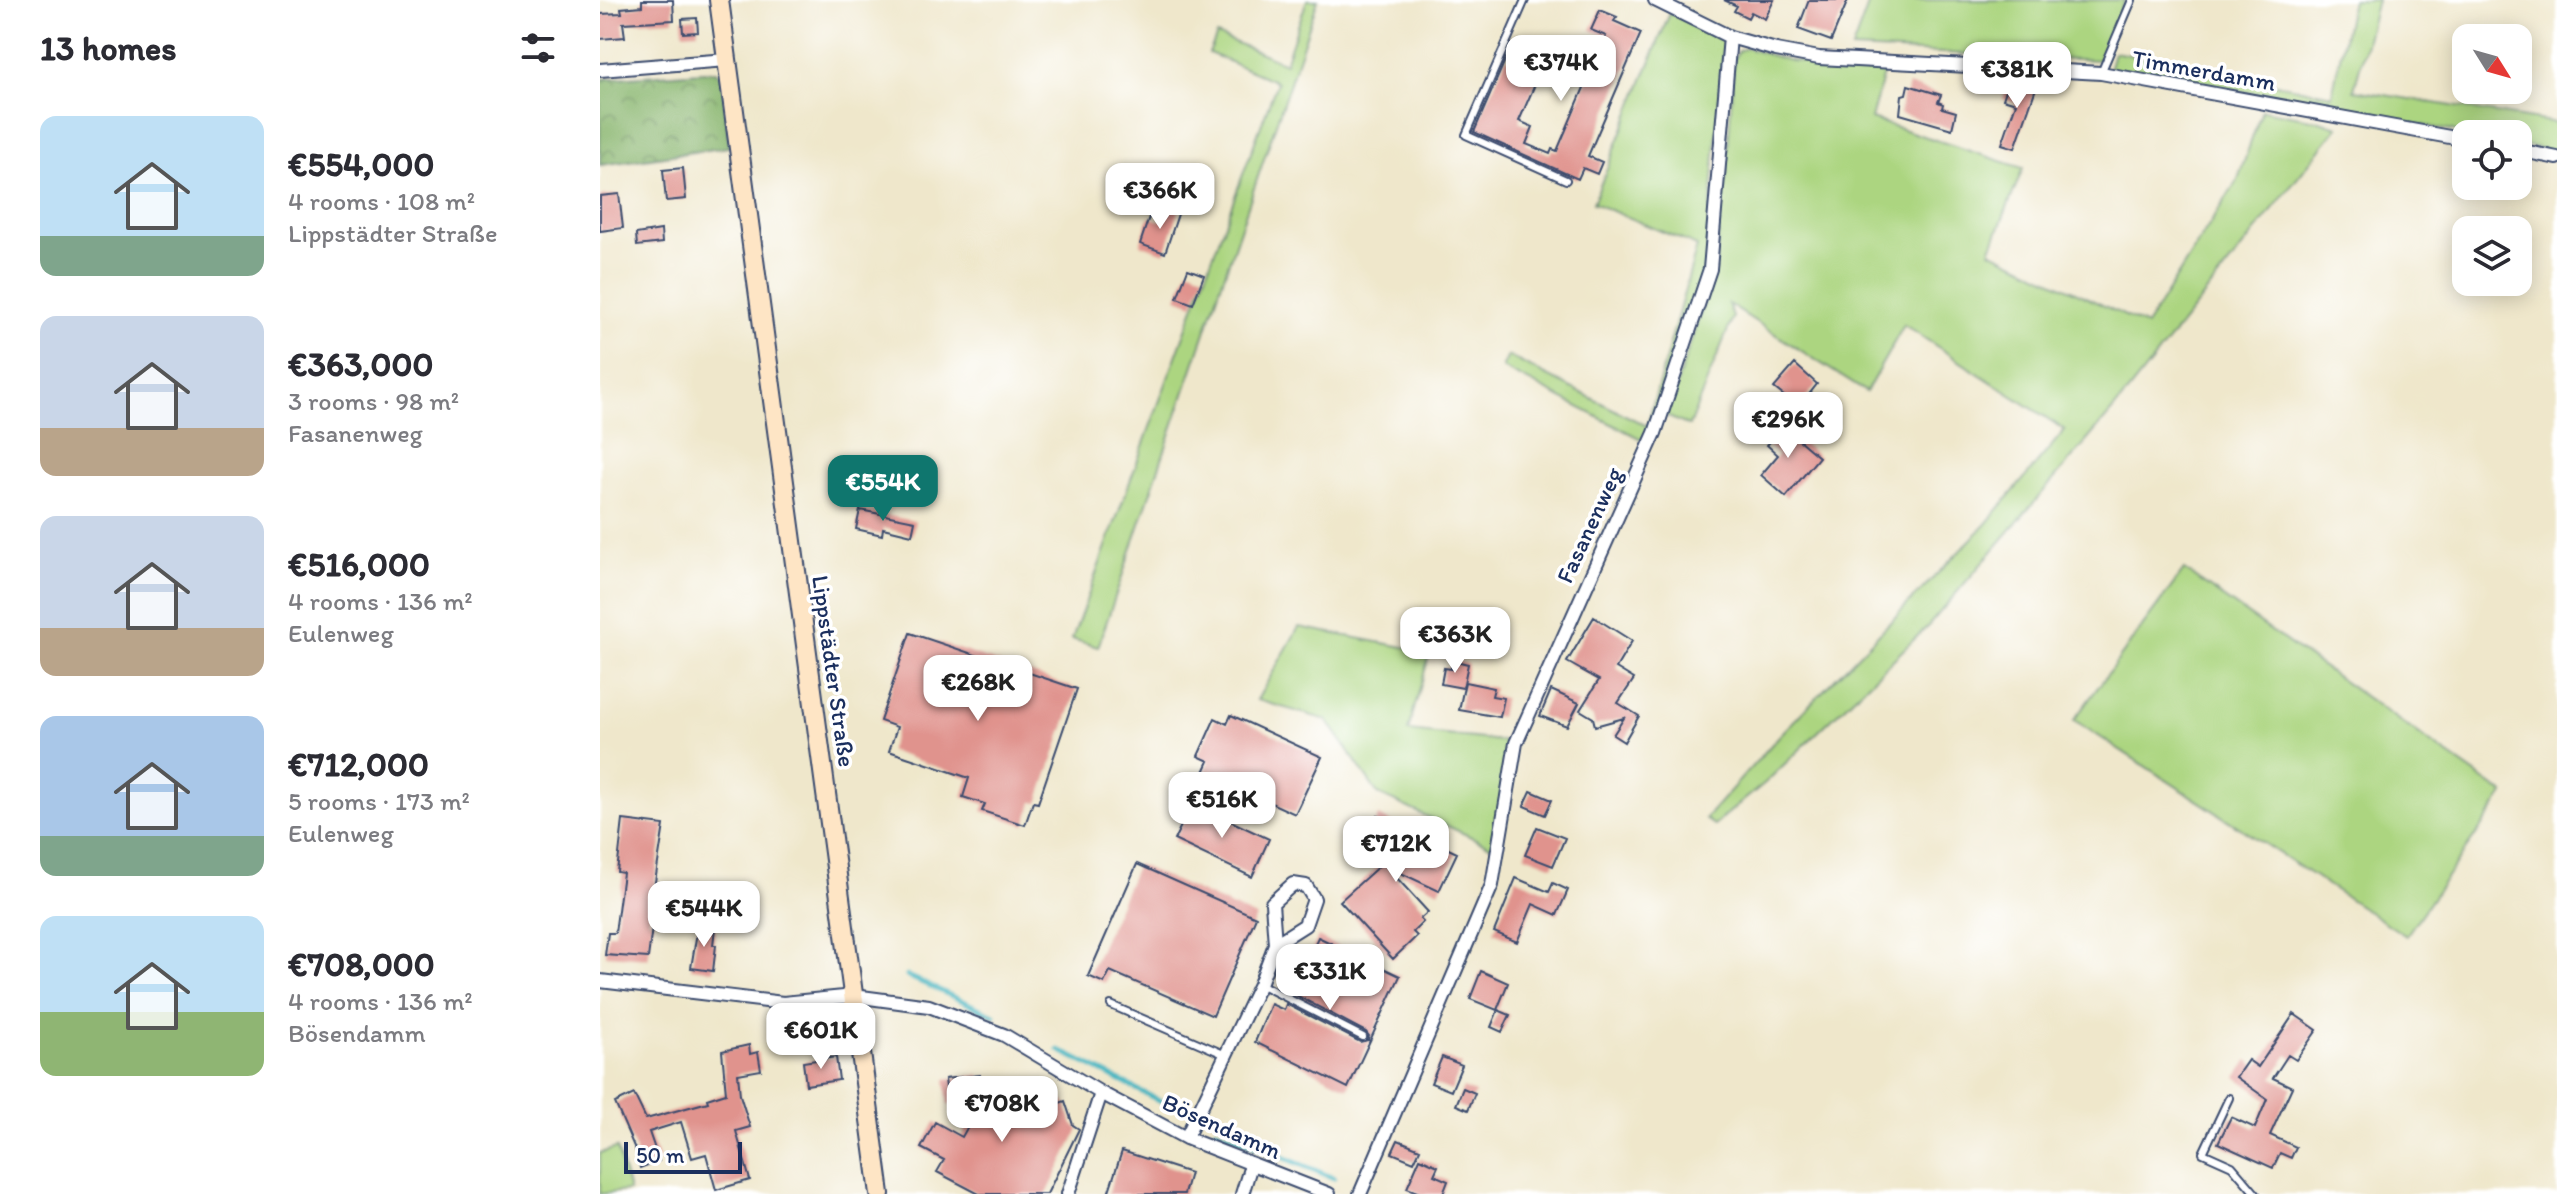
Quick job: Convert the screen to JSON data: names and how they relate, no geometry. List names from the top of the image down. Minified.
{"streets":{"main road":["Lippstädter Straße"],"street":["Timmerdamm","Fasanenweg","Bösendamm"]},"crossings":[["Timmerdamm","Fasanenweg"],["Lippstädter Straße","Bösendamm"]],"scale_bar":"50 m","north":"bottom right","page":{"heading":"13 homes","price":["€374K","€381K","€366K","€296K","€554K","€363K","€268K","€516K","€712K","€544K","€331K","€601K","€708K"],"list":[{"name":"€554,000","note":"4 rooms · 108 m² · Lippstädter Straße"},{"name":"€363,000","note":"3 rooms · 98 m² · Fasanenweg"},{"name":"€516,000","note":"4 rooms · 136 m² · Eulenweg"},{"name":"€712,000","note":"5 rooms · 173 m² · Eulenweg"},{"name":"€708,000","note":"4 rooms · 136 m² · Bösendamm"}],"scale":"50 m"}}
